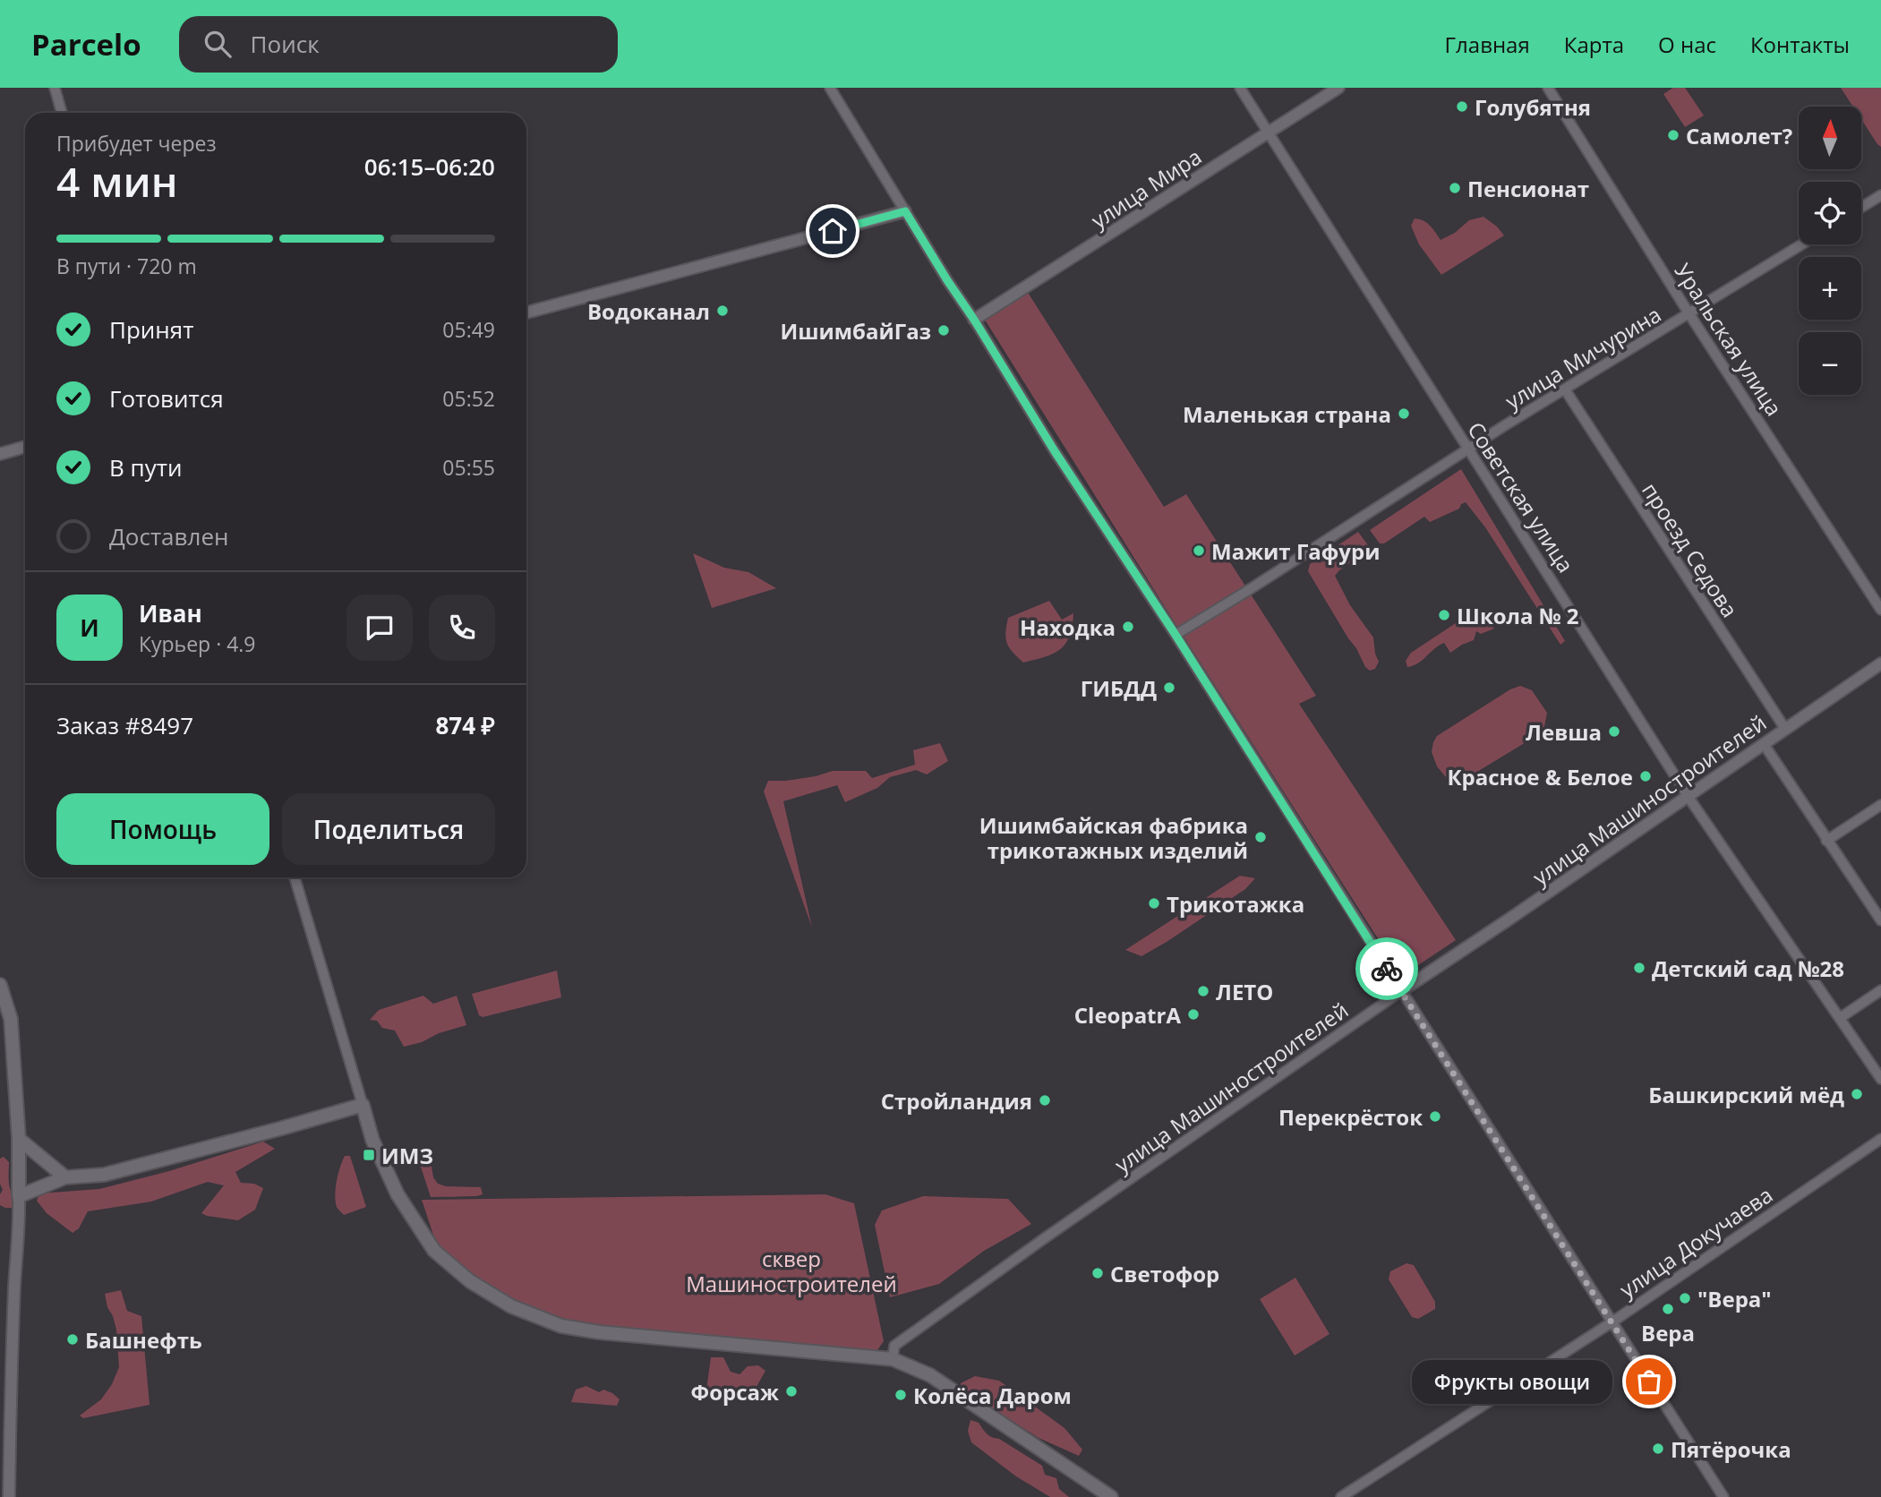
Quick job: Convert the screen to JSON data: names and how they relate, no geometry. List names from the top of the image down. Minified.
{"streets":{"street":["улица Мира","Уральская улица","улица Мичурина","Советская улица","проезд Седова","улица Машиностроителей","улица Докучаева"]},"crossings":[["улица Мира","Советская улица"],["Уральская улица","улица Мичурина"],["улица Мичурина","Советская улица"],["улица Мичурина","проезд Седова"],["Советская улица","улица Машиностроителей"],["проезд Седова","улица Машиностроителей"]],"parks":["сквер Машиностроителей"],"places":{"other":["Голубятня","Самолет?","Пенсионат","Водоканал","ИшимбайГаз","Маленькая страна","Мажит Гафури","Школа № 2","Находка","ГИБДД","Левша","Красное & Белое","Ишимбайская фабрика трикотажных изделий","Трикотажка","Детский сад №28","ЛЕТО","CleopatrA","Башкирский мёд","Стройландия","Перекрёсток","Светофор","\"Вера\"","Вера","Башнефть","Фрукты овощи","Форсаж","Колёса Даром","Пятёрочка"],"transit":["ИМЗ"]},"north":"top","page":{"header":"Parcelo","search":"Поиск","nav":["Главная","Карта","О нас","Контакты"],"map_buttons":["+","−"],"heading":["4 мин","Прибудет через","06:15–06:20"],"panel":["Иван","Курьер · 4.9","Заказ #8497","874 ₽"],"bar":"В пути · 720 m","list":[["Принят","05:49"],["Готовится","05:52"],["В пути","05:55"],"Доставлен"],"round":"И","buttons":["Помощь","Поделиться"],"bubble":"Фрукты овощи"}}
